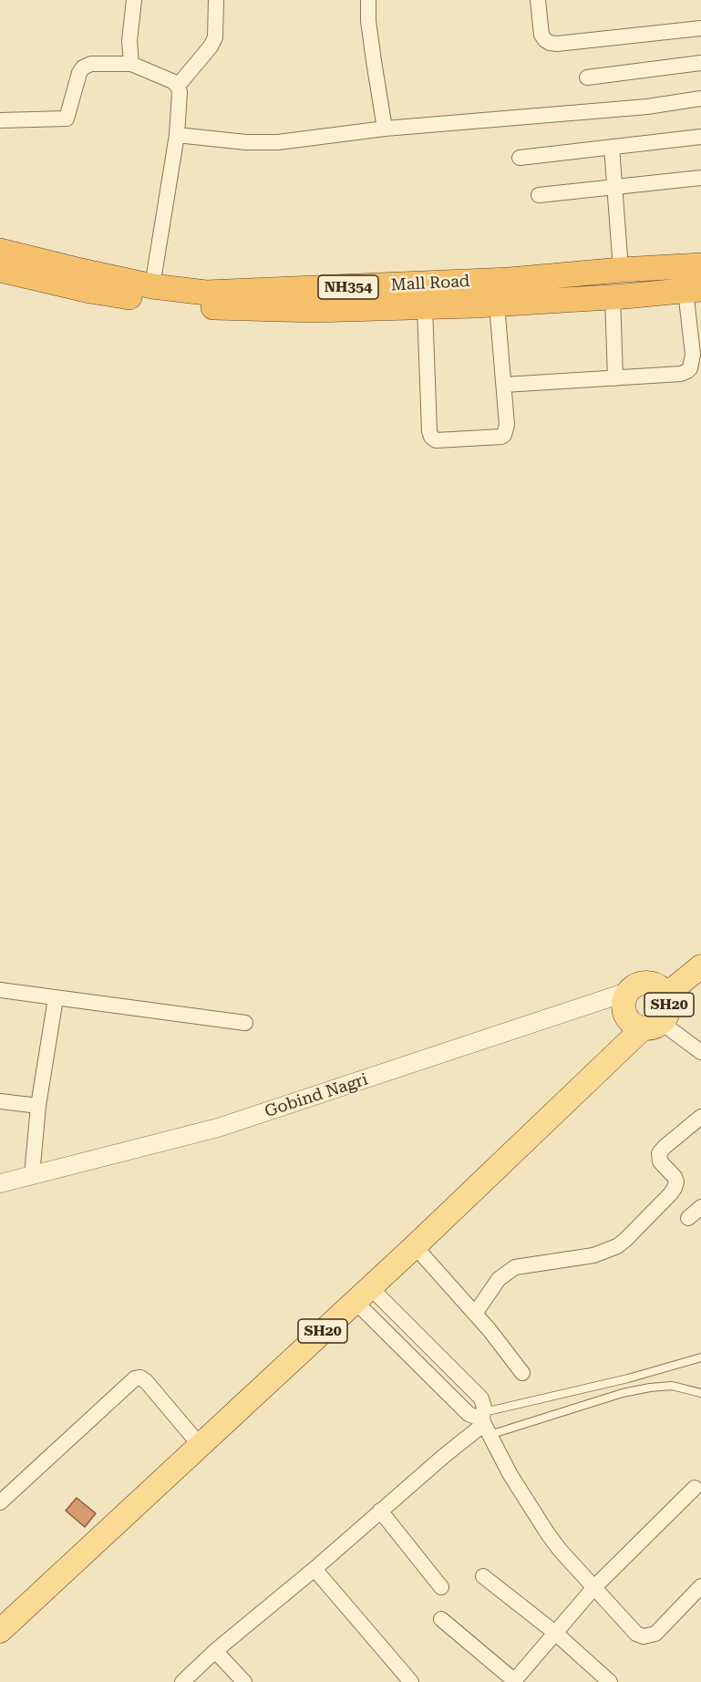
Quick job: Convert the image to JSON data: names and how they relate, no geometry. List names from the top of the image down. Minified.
{"streets":{"highway":["Mall Road","NH354"],"main road":["SH20"],"street":["Gobind Nagri"]},"crossings":[["SH20","Gobind Nagri"]]}
